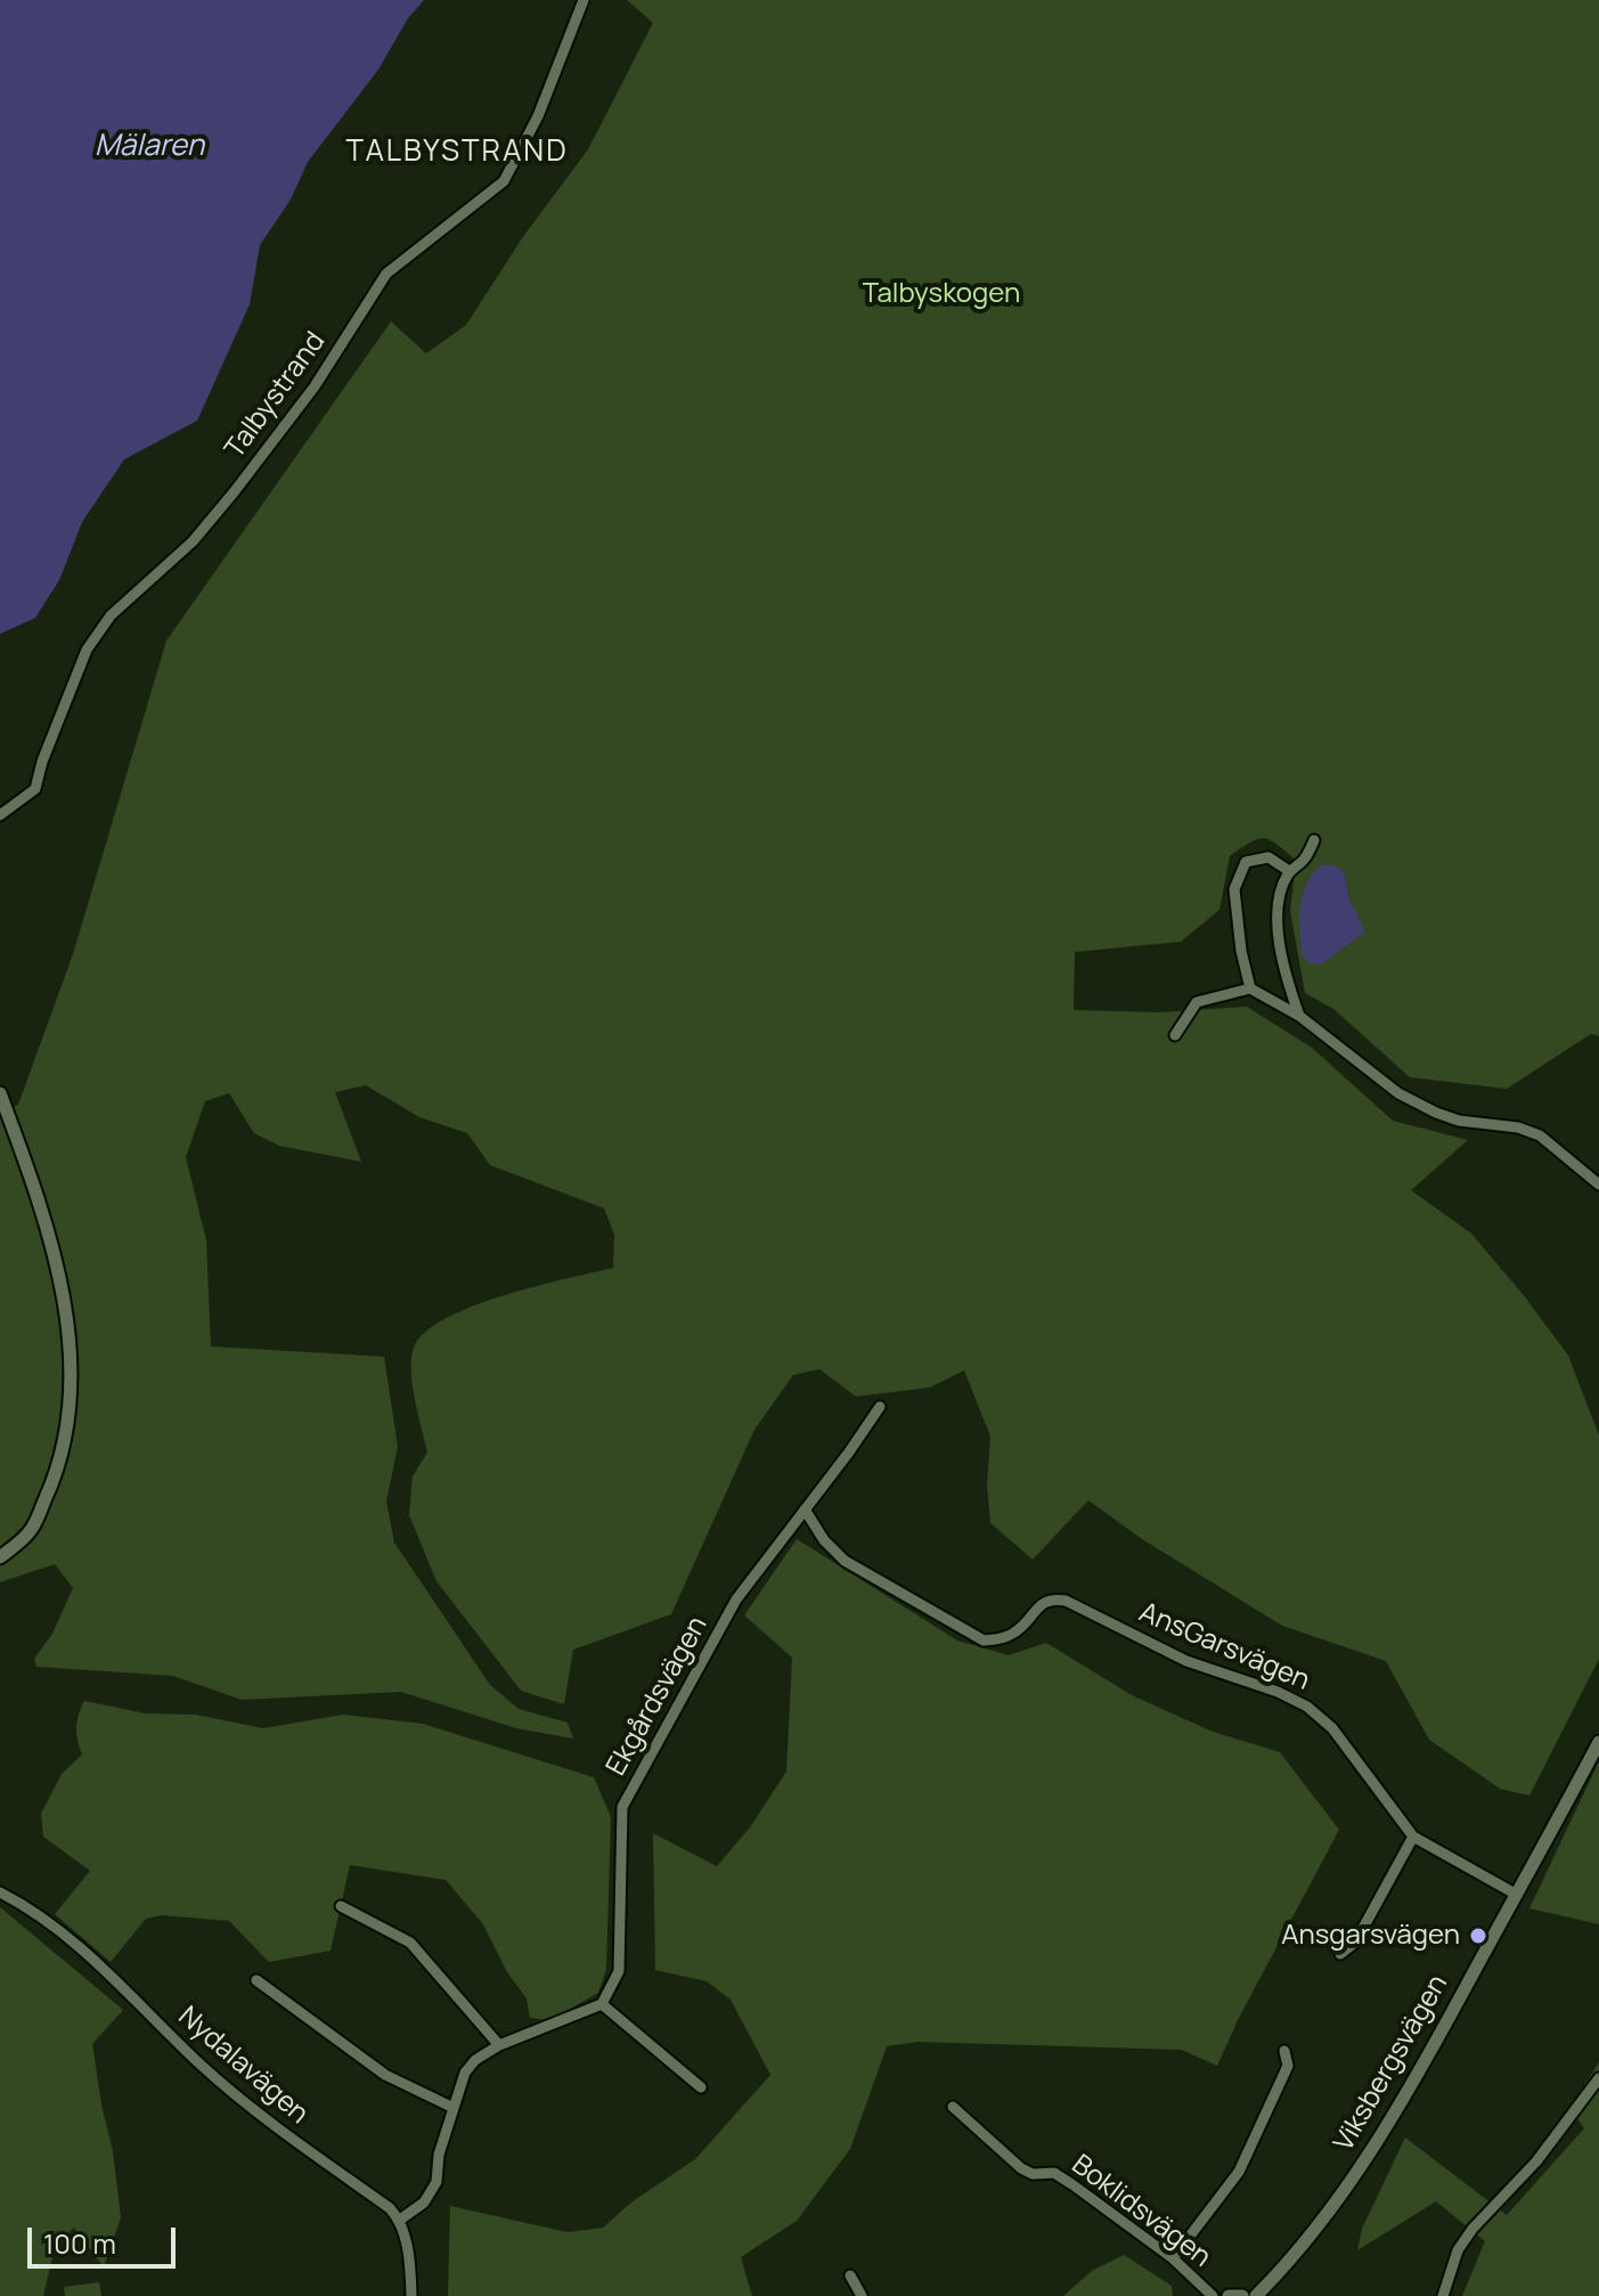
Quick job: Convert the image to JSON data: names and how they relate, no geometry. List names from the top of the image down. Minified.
{"streets":{"street":["Talbystrand","AnsGarsvägen","Ekgårdsvägen","Viksbergsvägen","Nydalavägen","Boklidsvägen"]},"crossings":[["AnsGarsvägen","Ekgårdsvägen"],["AnsGarsvägen","Viksbergsvägen"]],"districts":["TALBYSTRAND"],"water":["Mälaren"],"parks":["Talbyskogen"],"places":["Ansgarsvägen"],"scale_bar":"100 m"}
